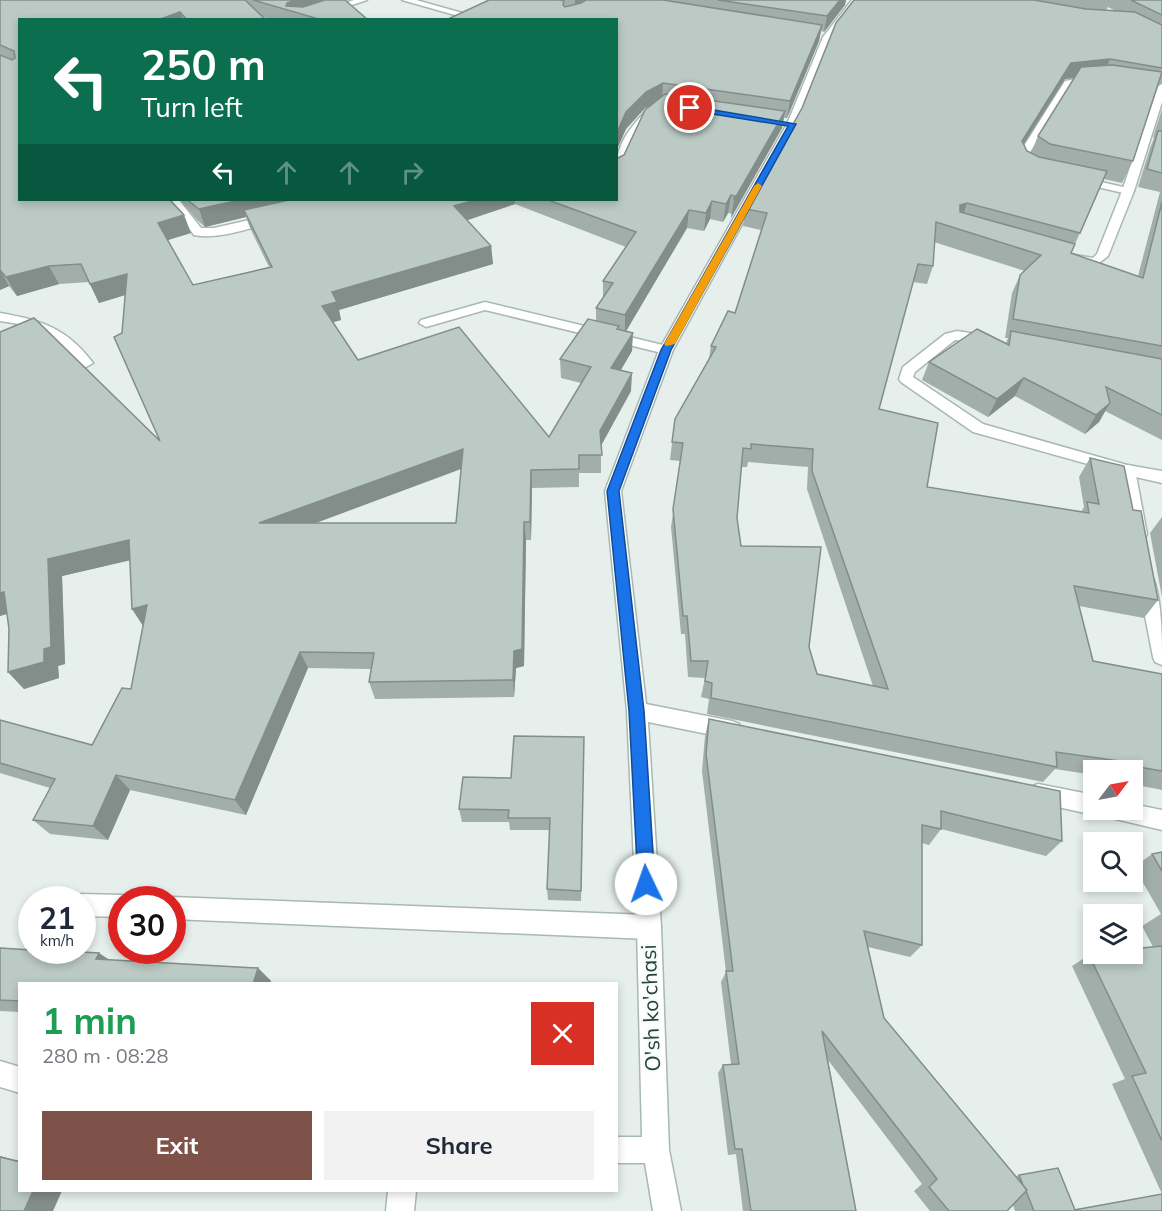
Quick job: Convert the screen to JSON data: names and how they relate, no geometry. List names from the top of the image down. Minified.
{"streets":{"street":["O'sh ko'chasi"]},"north":"top right","page":{"turn":["250 m","Turn left"],"speed":"21 km/h","limit":"30","heading":["1 min","280 m · 08:28"],"buttons":["Exit","Share"]}}
